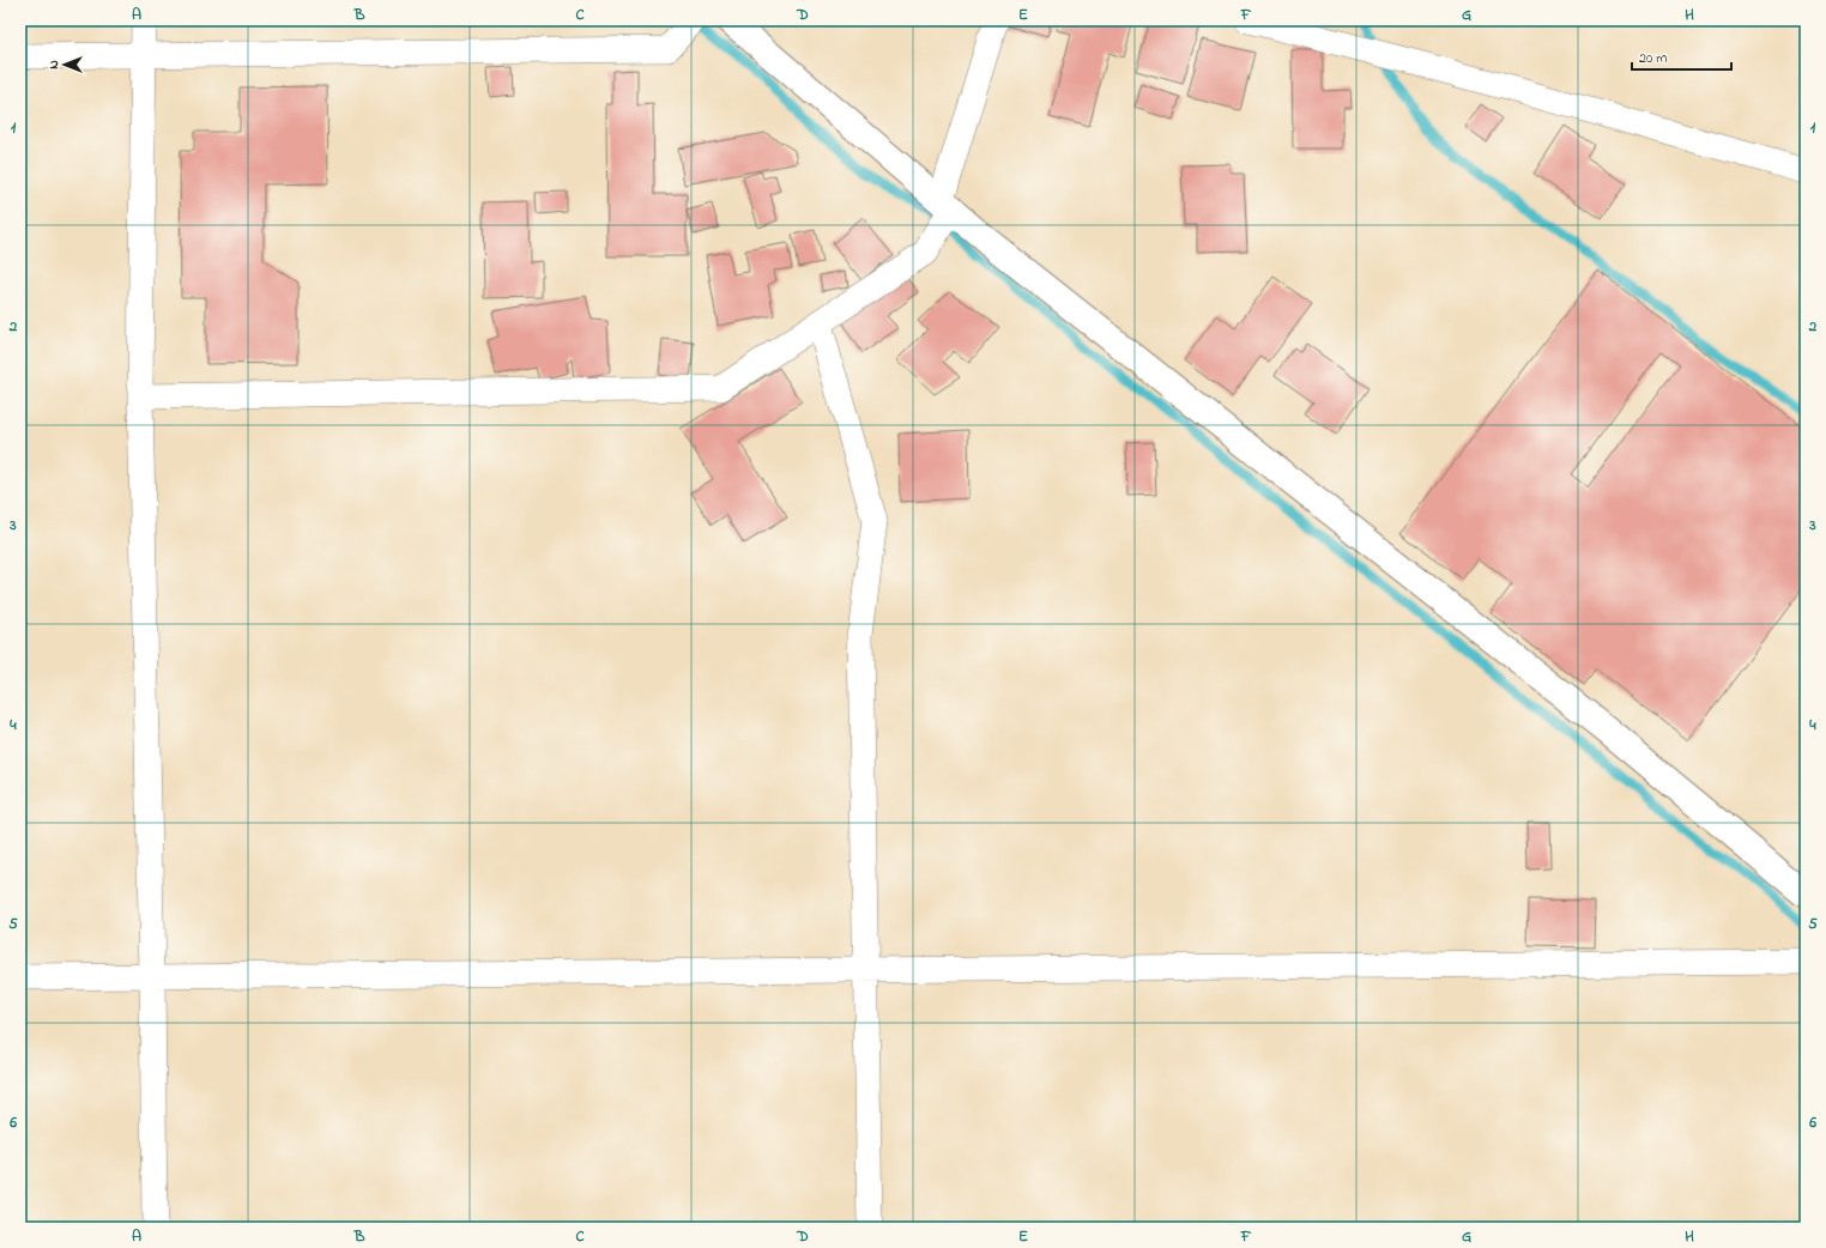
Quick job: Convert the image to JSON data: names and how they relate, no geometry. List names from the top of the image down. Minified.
{"scale_bar":"20 m","north":"left","grid":{"columns":["A","B","C","D","E","F","G","H"],"rows":["1","2","3","4","5","6"]}}
